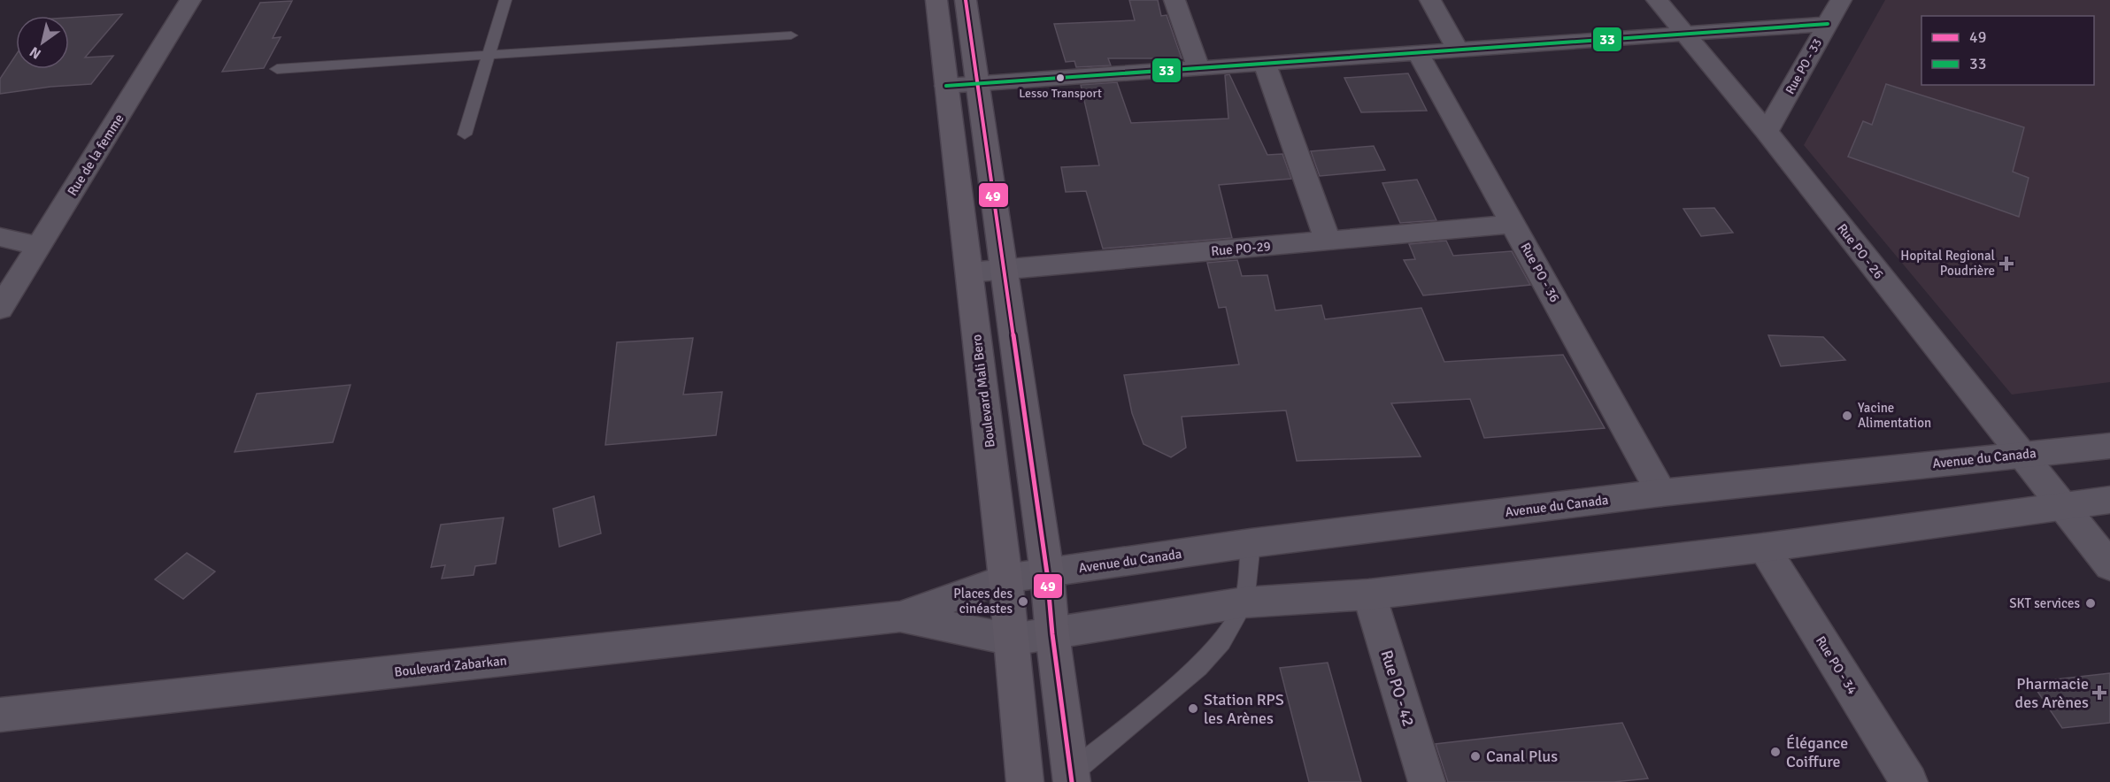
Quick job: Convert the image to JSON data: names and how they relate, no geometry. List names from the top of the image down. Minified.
{"streets":{"main road":["Boulevard Mali Bero"],"street":["Rue PO - 33","Rue de la femme","Rue PO-29","Rue PO - 26","Rue PO - 36","Avenue du Canada","Rue PO - 34","Boulevard Zabarkan","Rue PO - 42"]},"crossings":[["Rue PO - 33","Rue PO - 26"],["Rue PO-29","Rue PO - 36"],["Rue PO-29","Boulevard Mali Bero"],["Rue PO - 26","Avenue du Canada"],["Rue PO - 36","Avenue du Canada"],["Boulevard Mali Bero","Avenue du Canada"],["Boulevard Mali Bero","Boulevard Zabarkan"],["Avenue du Canada","Boulevard Zabarkan"]],"places":{"other":["Lesso Transport","Yacine Alimentation","Places des cinéastes","SKT services","Station RPS les Arènes","Élégance Coiffure","Canal Plus"],"health":["Hopital Regional Poudrière","Pharmacie des Arènes"]},"lines":["transit line 49","transit line 33"],"legend":["49","33"],"north":"bottom left"}
